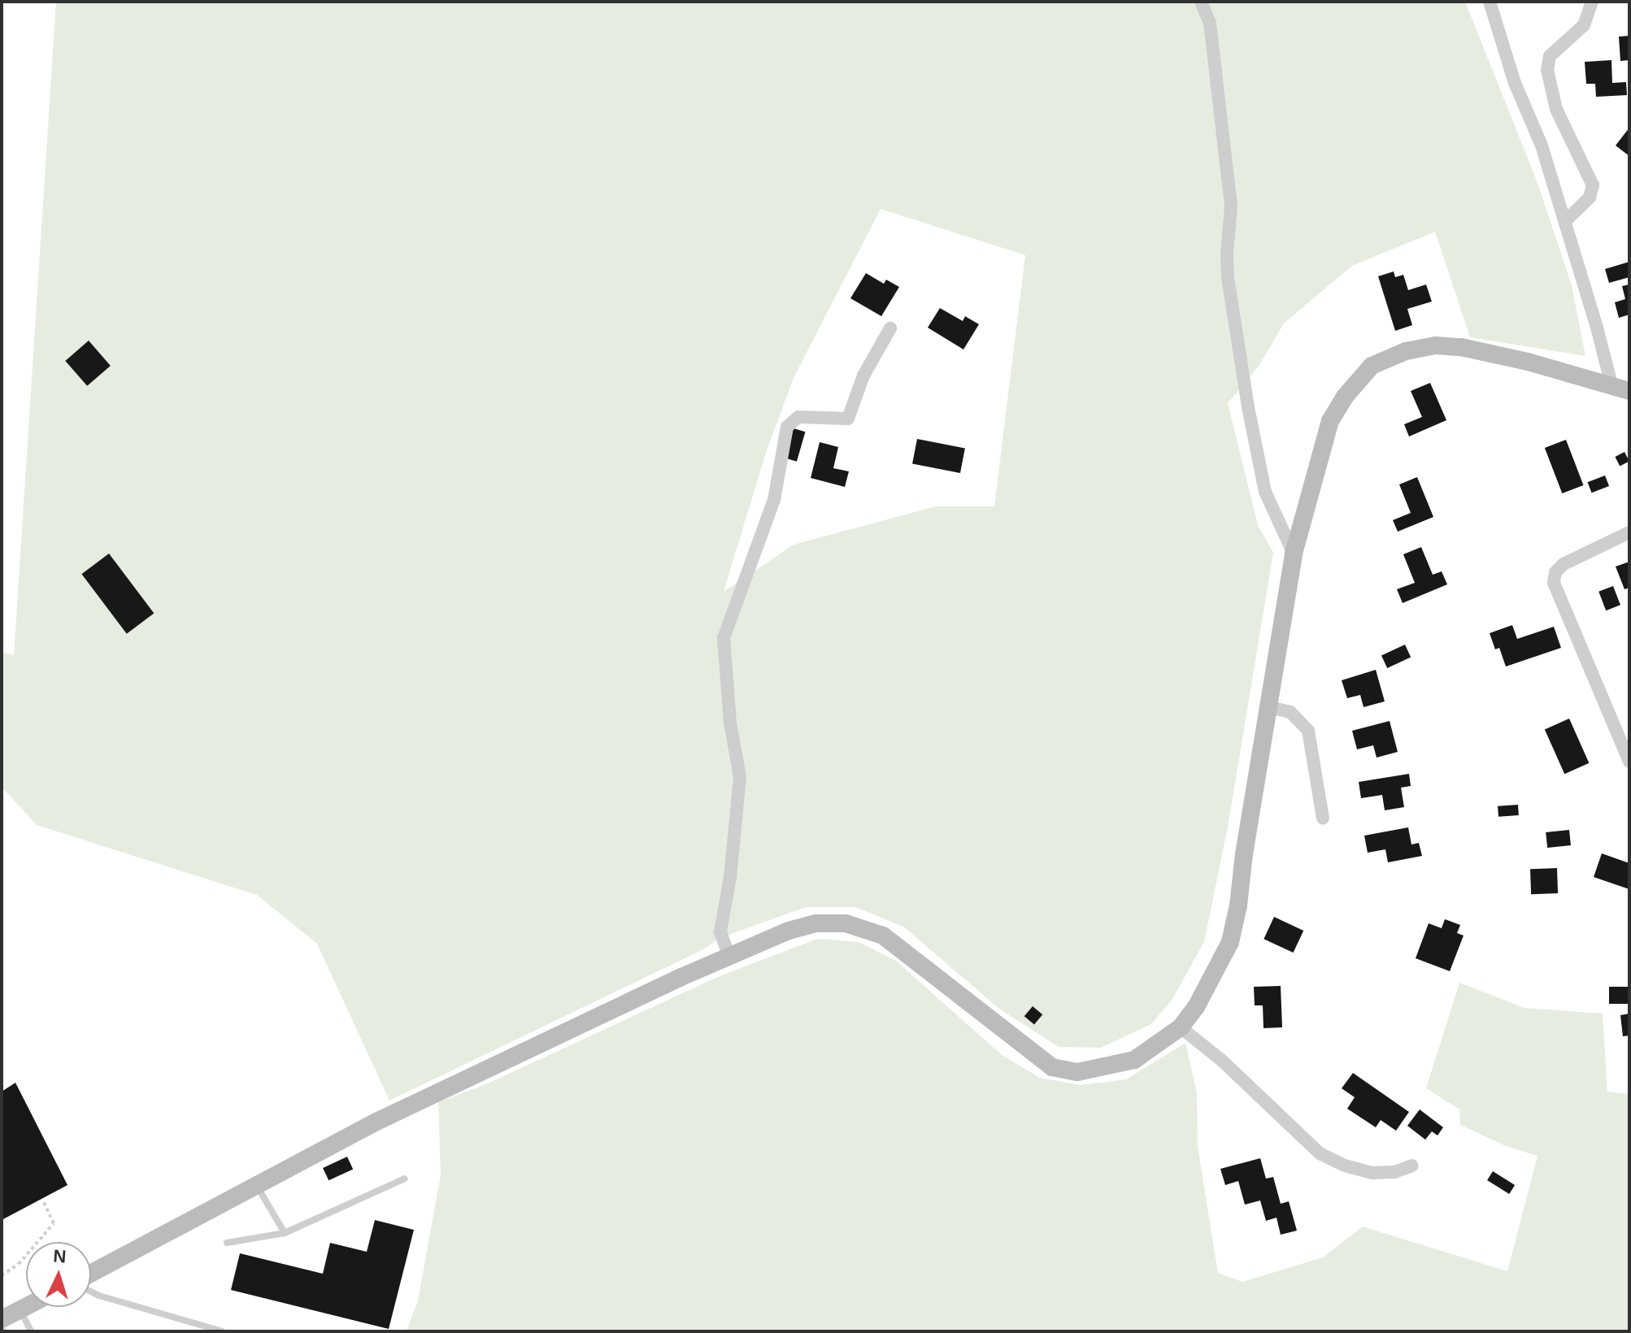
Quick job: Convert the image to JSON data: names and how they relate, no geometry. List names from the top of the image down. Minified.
{"north":"top"}
